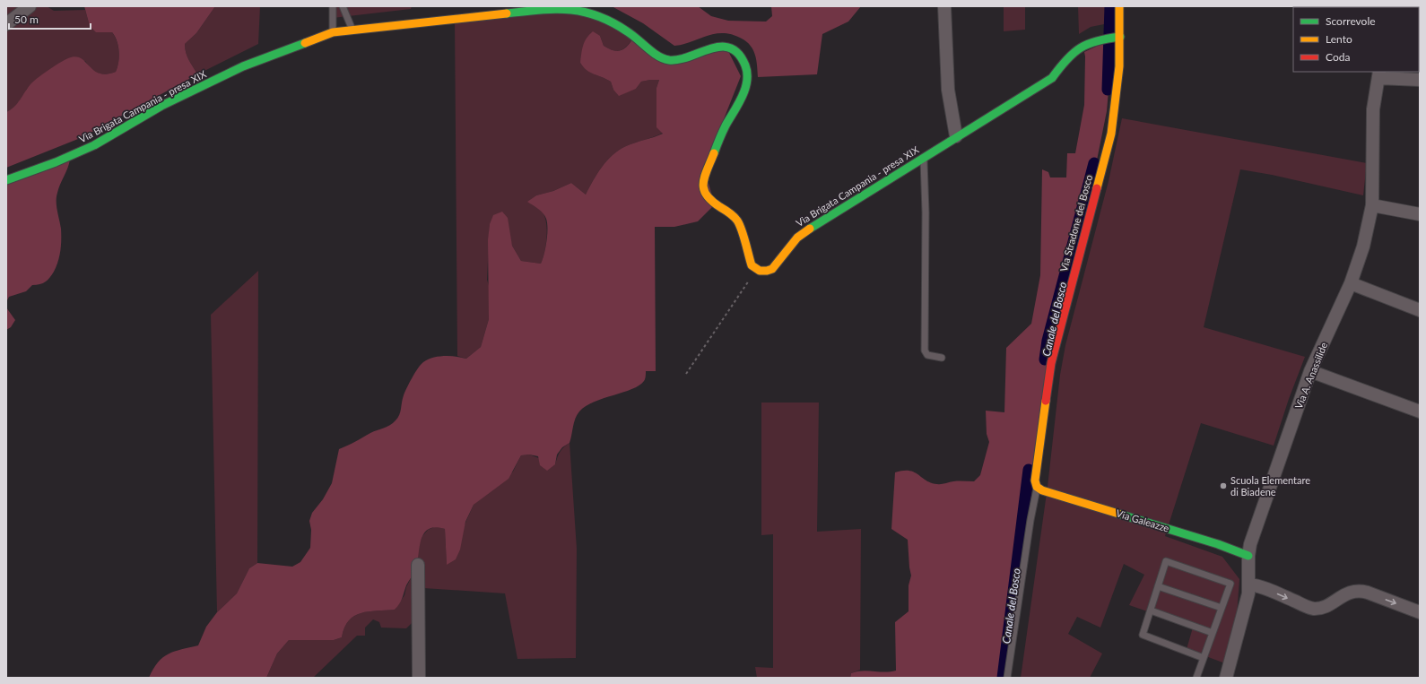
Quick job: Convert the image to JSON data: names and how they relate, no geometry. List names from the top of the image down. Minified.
{"streets":{"street":["Via Brigata Campania - presa XIX","Via Stradone del Bosco","Via A. Anassilide","Via Galeazze"]},"crossings":[["Via Brigata Campania - presa XIX","Via Stradone del Bosco"],["Via Stradone del Bosco","Via Galeazze"],["Via A. Anassilide","Via Galeazze"]],"water":["Canale del Bosco"],"places":["Scuola Elementare di Biadene"],"legend":["Scorrevole","Lento","Coda"],"scale_bar":"50 m"}
